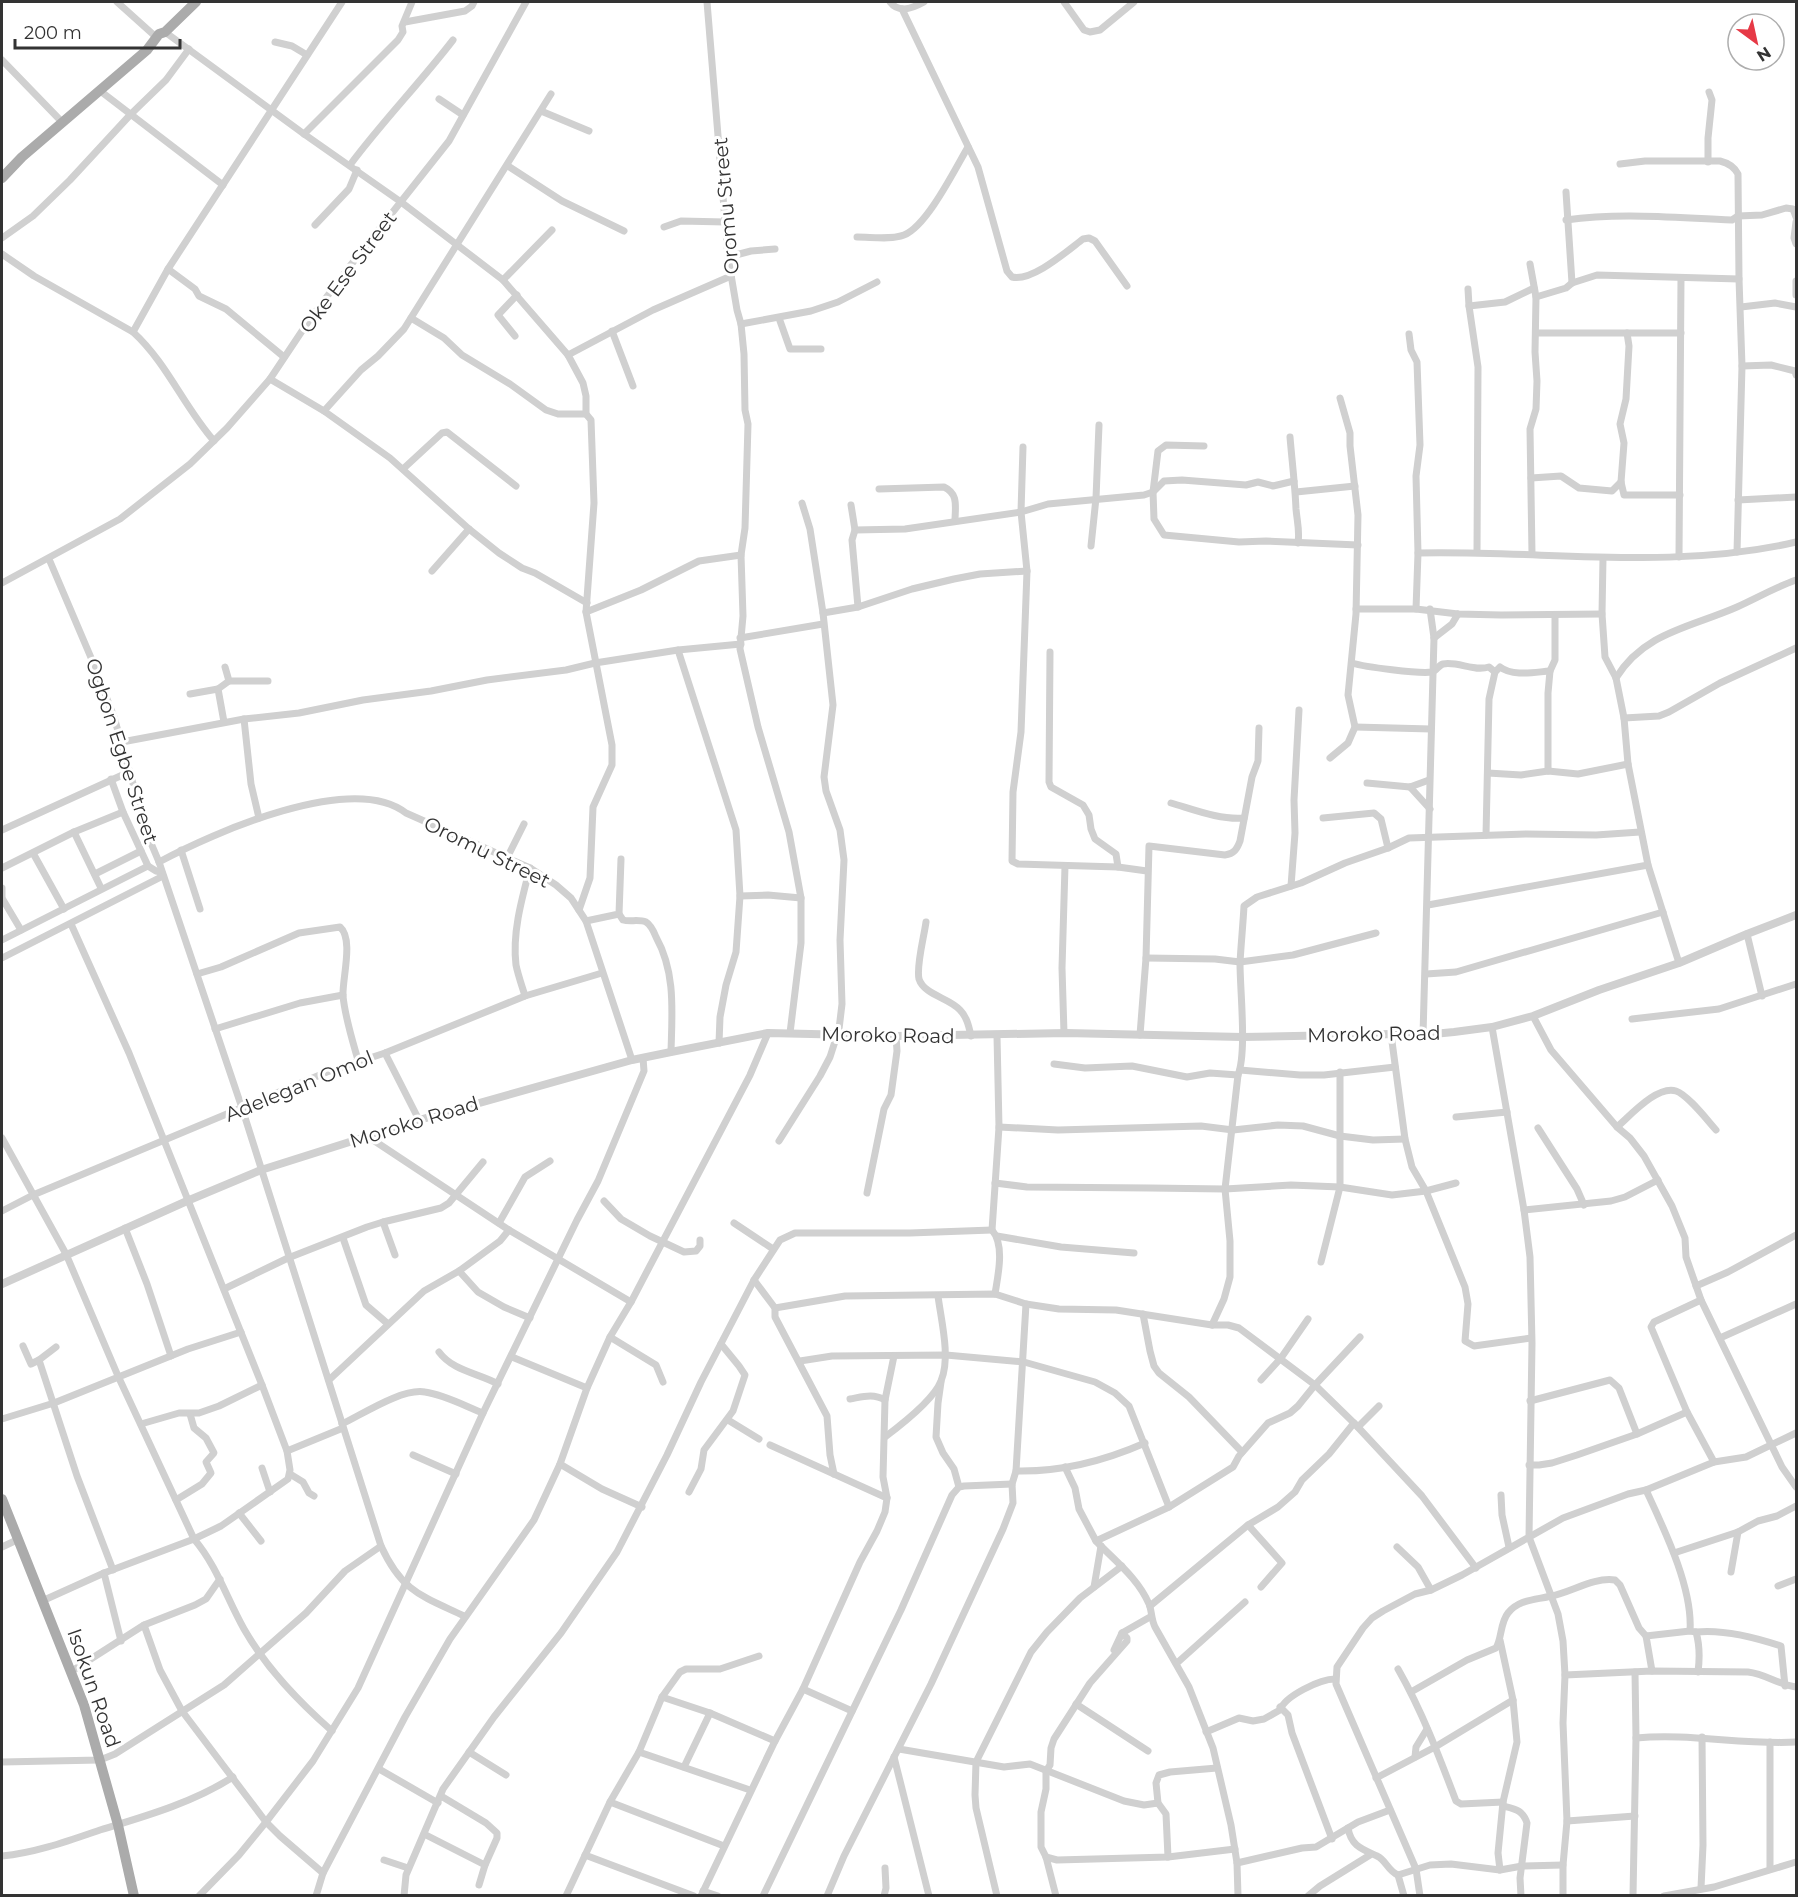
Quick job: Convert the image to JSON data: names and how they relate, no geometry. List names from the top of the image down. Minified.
{"streets":{"main road":["Isokun Road"],"street":["Oromu Street","Oke Ese Street","Ogbon Egbe Street","Moroko Road","Adelegan Omol"]},"crossings":[["Oromu Street","Moroko Road"],["Oromu Street","Adelegan Omol"],["Oke Ese Street","Ogbon Egbe Street"]],"scale_bar":"200 m","north":"bottom right"}
